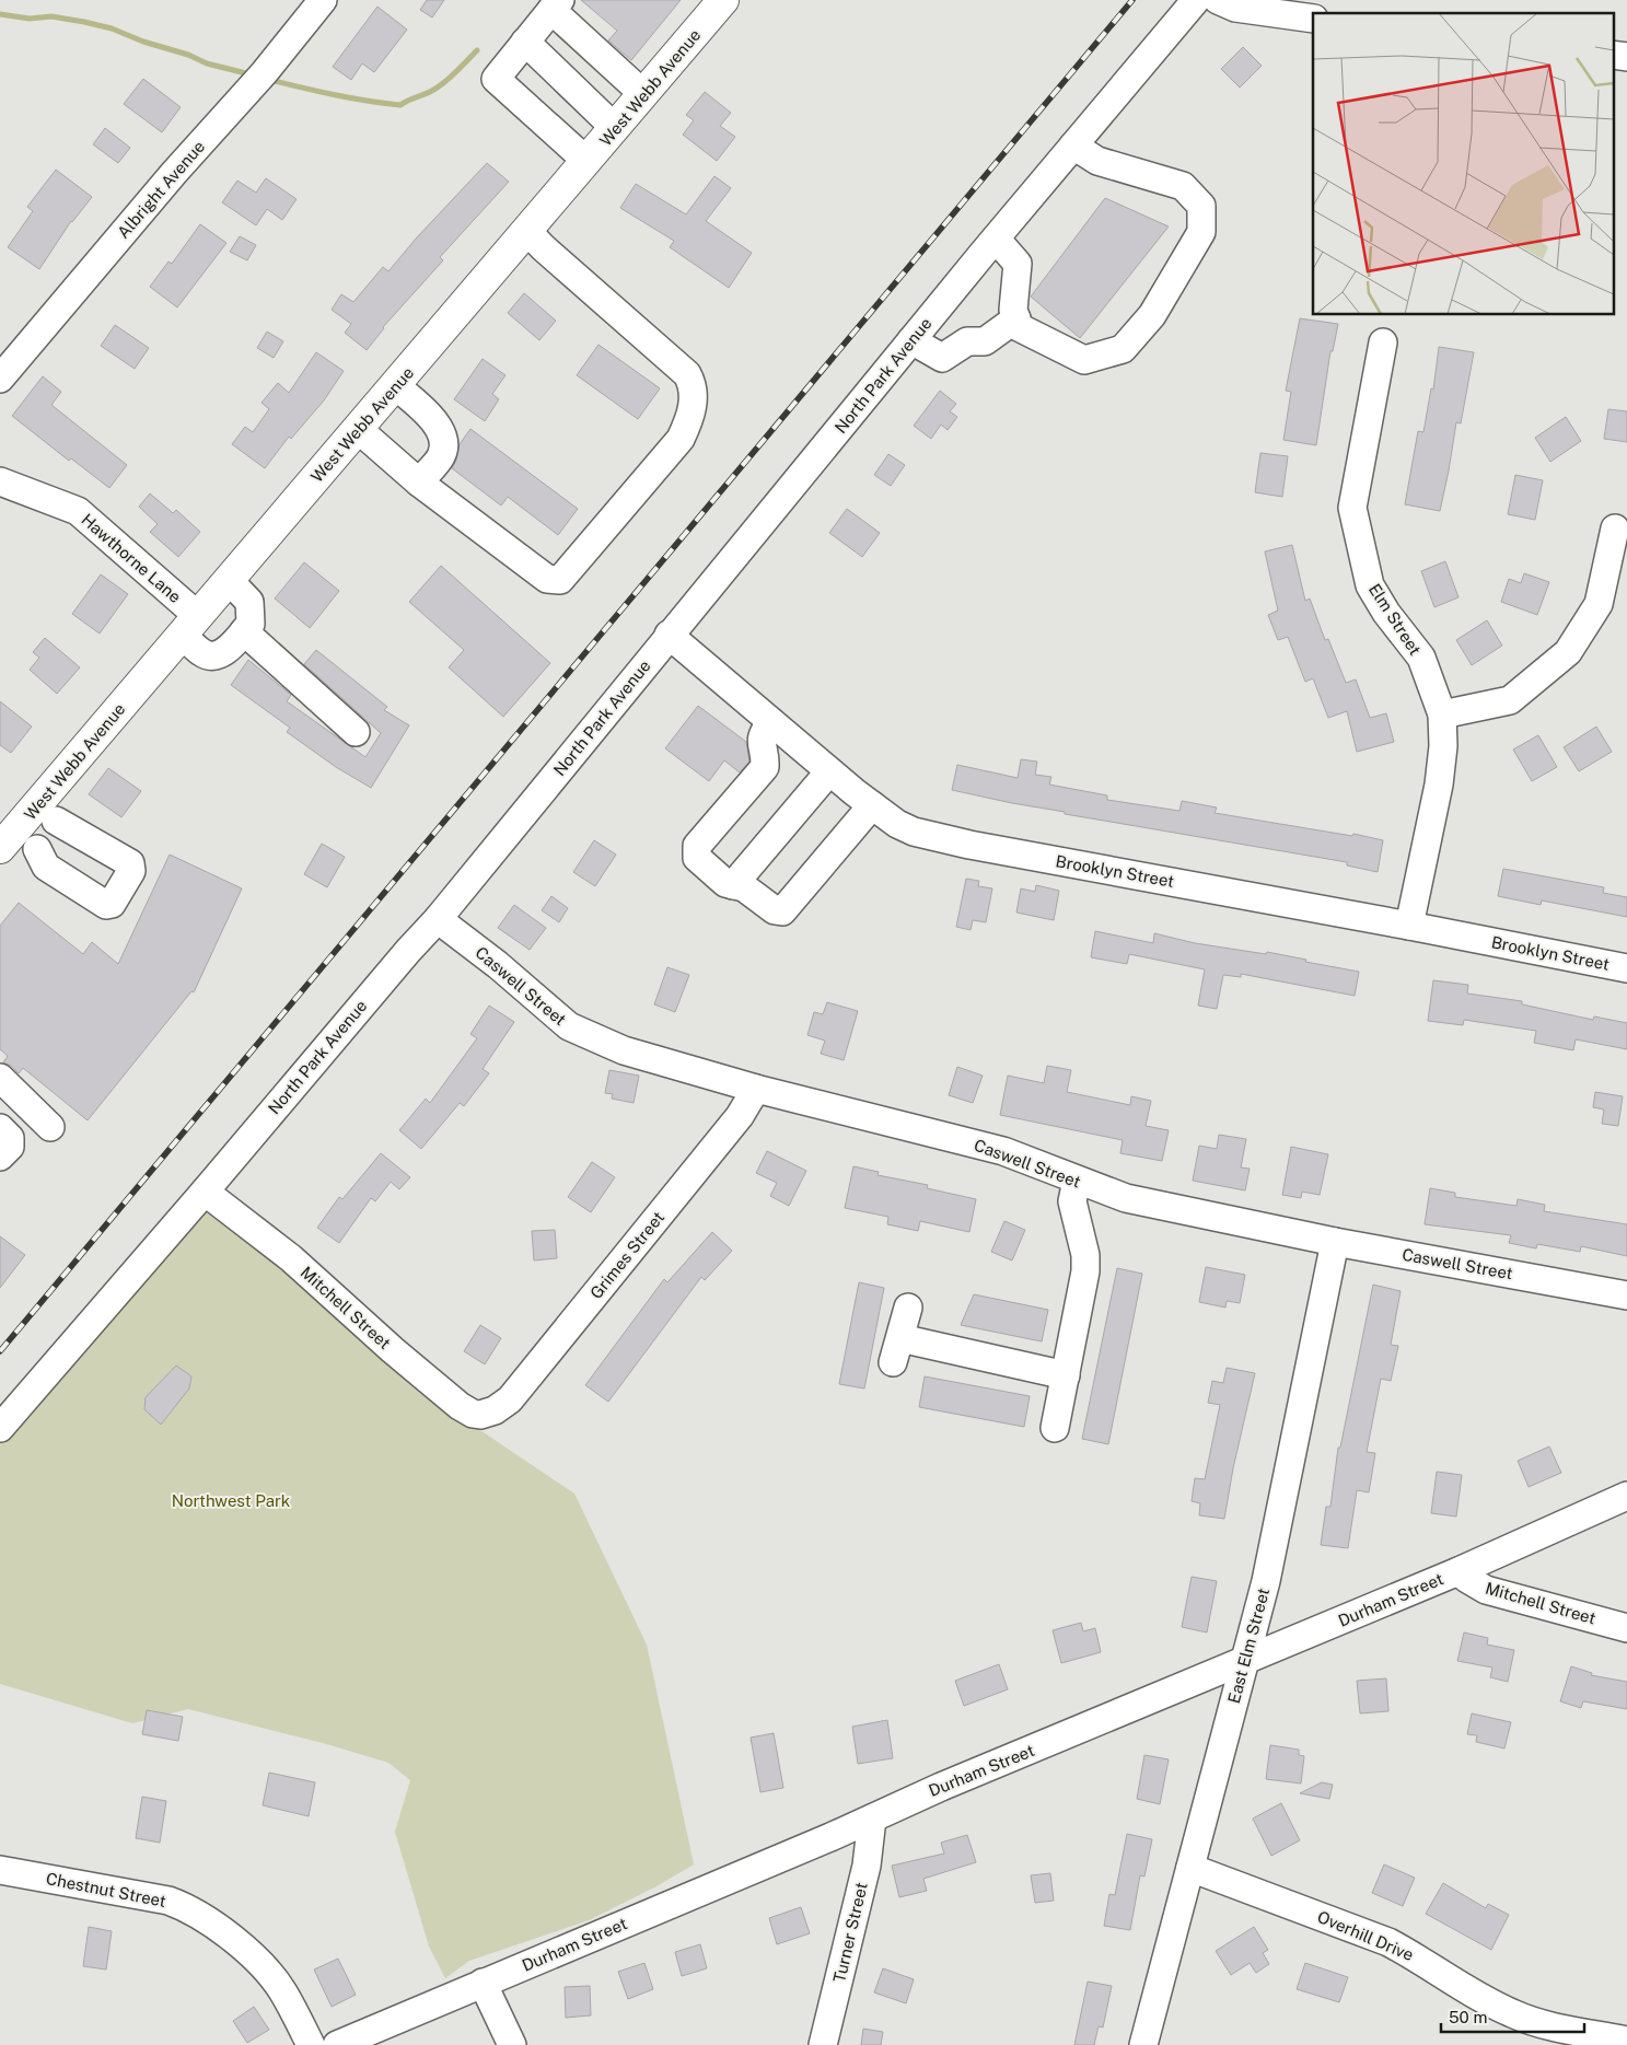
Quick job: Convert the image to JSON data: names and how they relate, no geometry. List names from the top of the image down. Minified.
{"streets":{"highway":["West Webb Avenue"],"street":["Albright Avenue","North Park Avenue","Hawthorne Lane","Elm Street","Brooklyn Street","Caswell Street","Grimes Street","Mitchell Street","Durham Street","East Elm Street","Chestnut Street","Turner Street","Overhill Drive"]},"crossings":[["West Webb Avenue","Hawthorne Lane"],["North Park Avenue","Brooklyn Street"],["North Park Avenue","Caswell Street"],["North Park Avenue","Mitchell Street"],["Elm Street","Brooklyn Street"],["Caswell Street","Grimes Street"],["Caswell Street","East Elm Street"],["Grimes Street","Mitchell Street"],["Mitchell Street","Durham Street"],["Durham Street","East Elm Street"],["Durham Street","Turner Street"],["East Elm Street","Overhill Drive"]],"parks":["Northwest Park"],"scale_bar":"50 m"}
